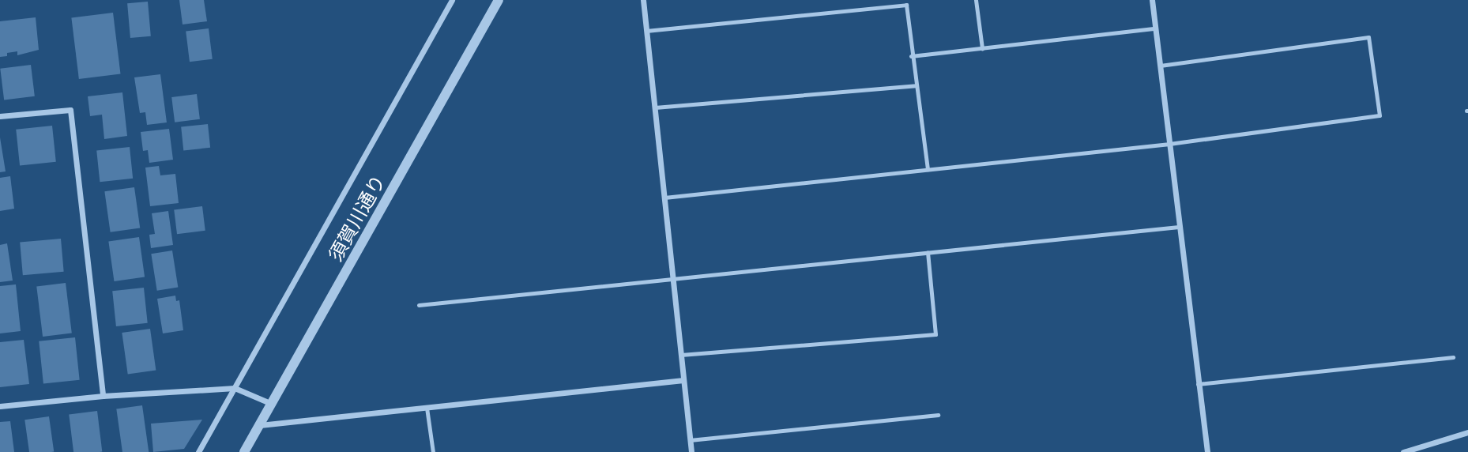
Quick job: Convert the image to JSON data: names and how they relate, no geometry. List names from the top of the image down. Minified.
{"streets":{"street":["須賀川通り"]}}
